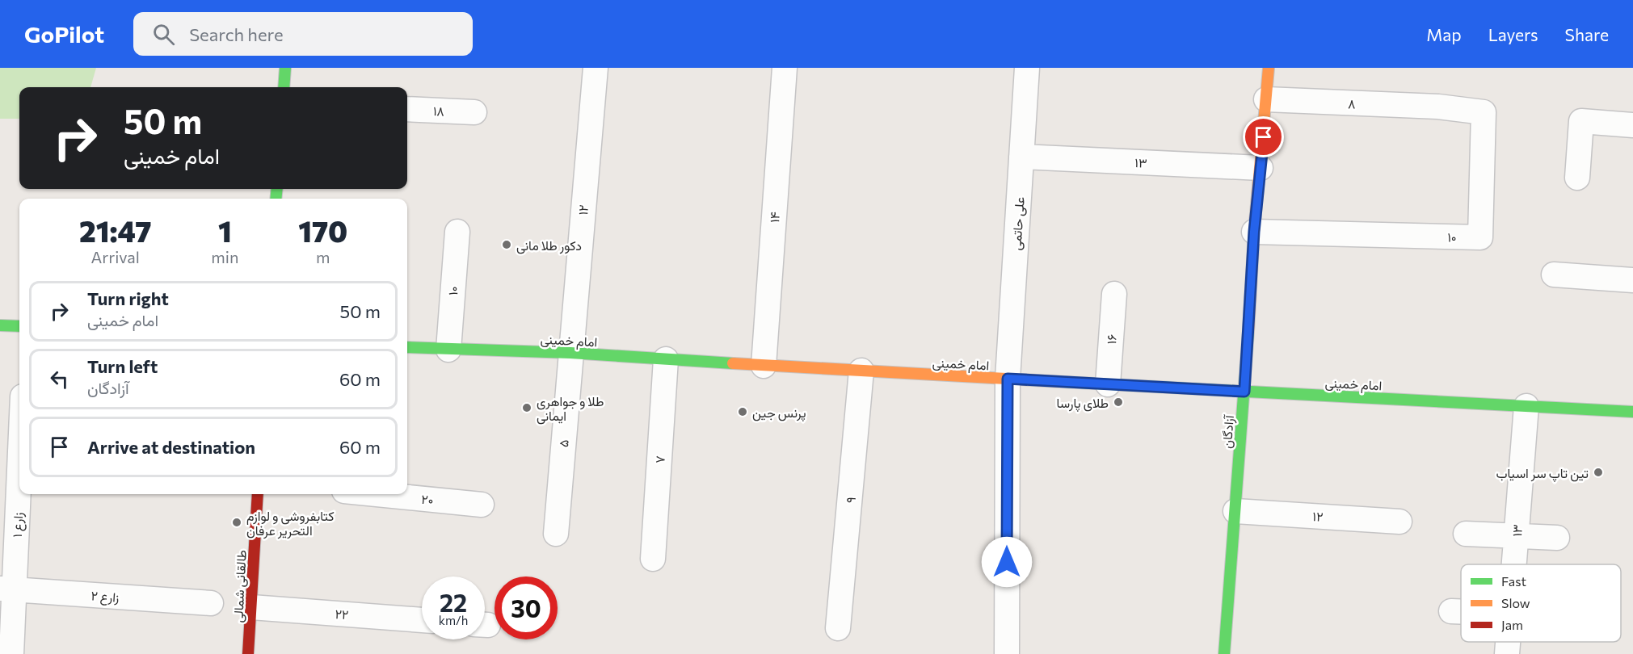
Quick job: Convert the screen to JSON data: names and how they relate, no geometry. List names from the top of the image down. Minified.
{"streets":{"main road":["امام خمینی","آزادگان","طالقانی شمالی"],"street":["۸","۱۸","۱۳","۱۲","۱۴","علی حاتمی","۱۰","۱۶","۵","۷","۲۰","۹","زارع ۱","زارع ۲","۲۲"]},"crossings":[["۸","۱۰"],["۸","آزادگان"],["۱۳","علی حاتمی"],["۱۳","امام خمینی"],["۱۳","آزادگان"],["۱۲","امام خمینی"],["۱۲","آزادگان"],["۱۲","۵"],["۱۴","امام خمینی"],["علی حاتمی","امام خمینی"],["۱۰","امام خمینی"],["۱۰","آزادگان"],["۱۶","امام خمینی"],["امام خمینی","آزادگان"],["امام خمینی","۵"],["امام خمینی","۷"],["امام خمینی","۹"],["زارع ۱","زارع ۲"],["طالقانی شمالی","۲۲"]],"places":["دکور طلا مانی","طلای پارسا","طلا و جواهری ایمانی","پرنس جین","تین تاپ سر اسیاب","کتابفروشی و لوازم التحریر عرفان"],"legend":["Fast","Slow","Jam"],"page":{"header":"GoPilot","search":"Search here","nav":["Map","Layers","Share"],"turn":["50 m","امام خمینی"],"eta":["21:47","Arrival","1","min","170","m"],"list":[{"name":"Turn right","note":"امام خمینی","value":"50 m"},{"name":"Turn left","note":"آزادگان","value":"60 m"},{"name":"Arrive at destination","value":"60 m"}],"speed":"22 km/h","limit":"30"}}
